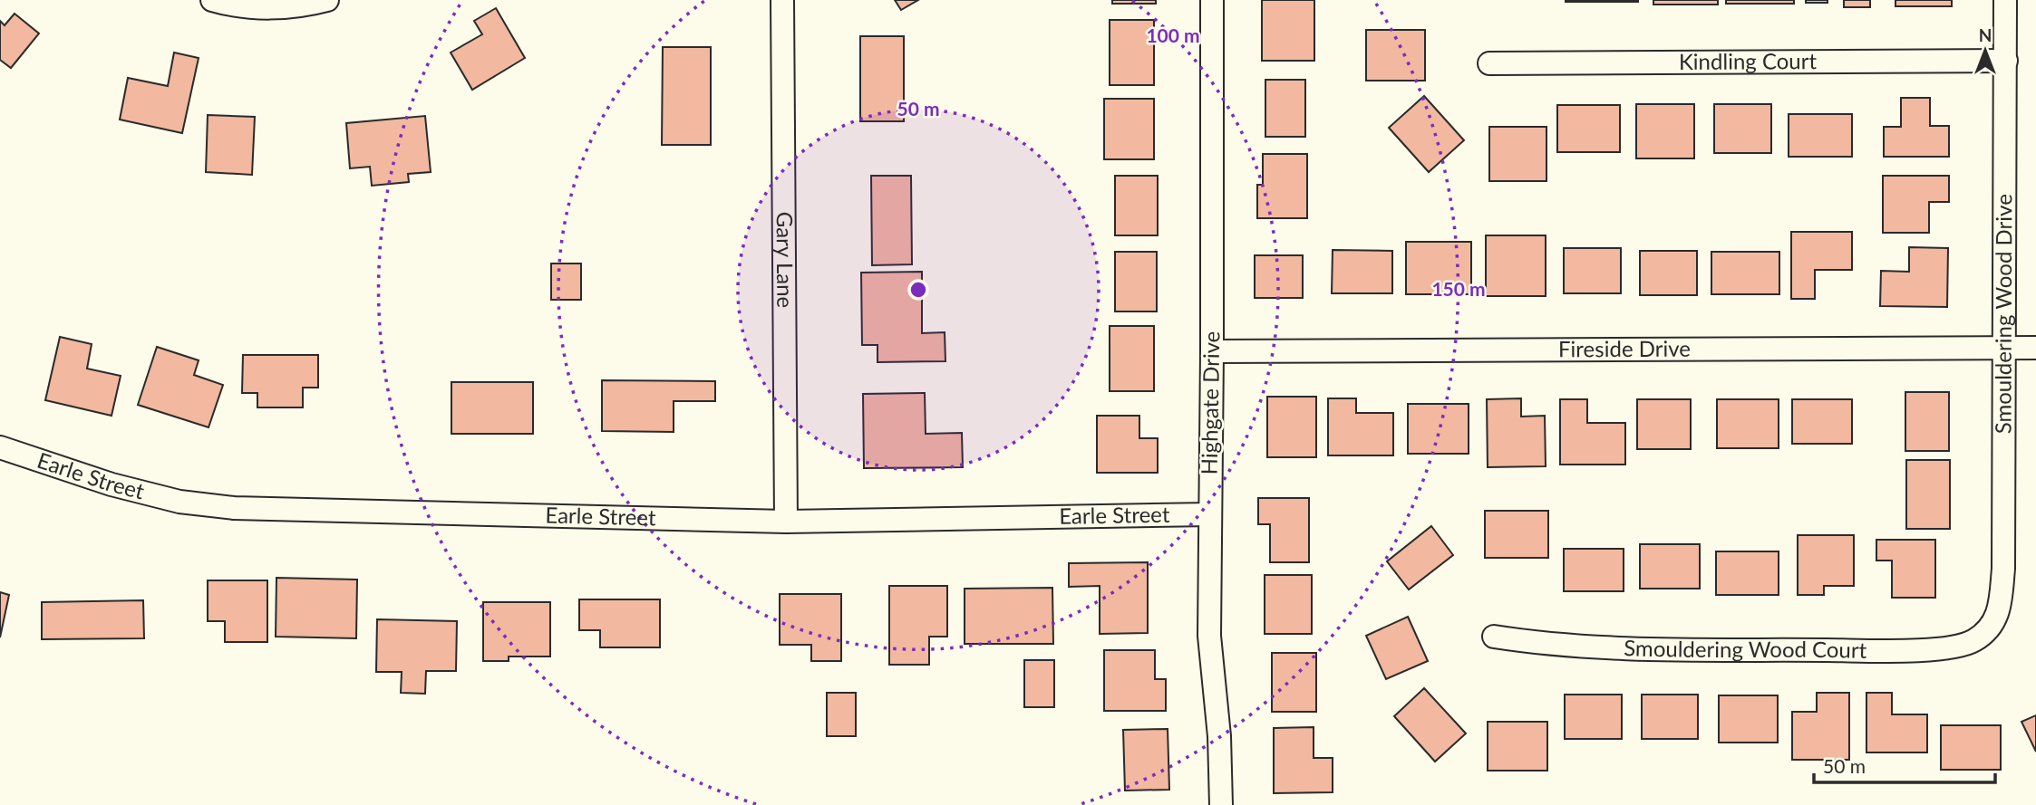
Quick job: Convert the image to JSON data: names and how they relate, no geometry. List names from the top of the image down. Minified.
{"streets":{"street":["Kindling Court","Gary Lane","Smouldering Wood Drive","Fireside Drive","Highgate Drive","Earle Street","Smouldering Wood Court"]},"crossings":[["Kindling Court","Smouldering Wood Drive"],["Gary Lane","Earle Street"],["Smouldering Wood Drive","Fireside Drive"],["Smouldering Wood Drive","Smouldering Wood Court"],["Fireside Drive","Highgate Drive"],["Highgate Drive","Earle Street"]],"scale_bar":"50 m","north":"top","rings":["100 m","50 m","150 m"]}
